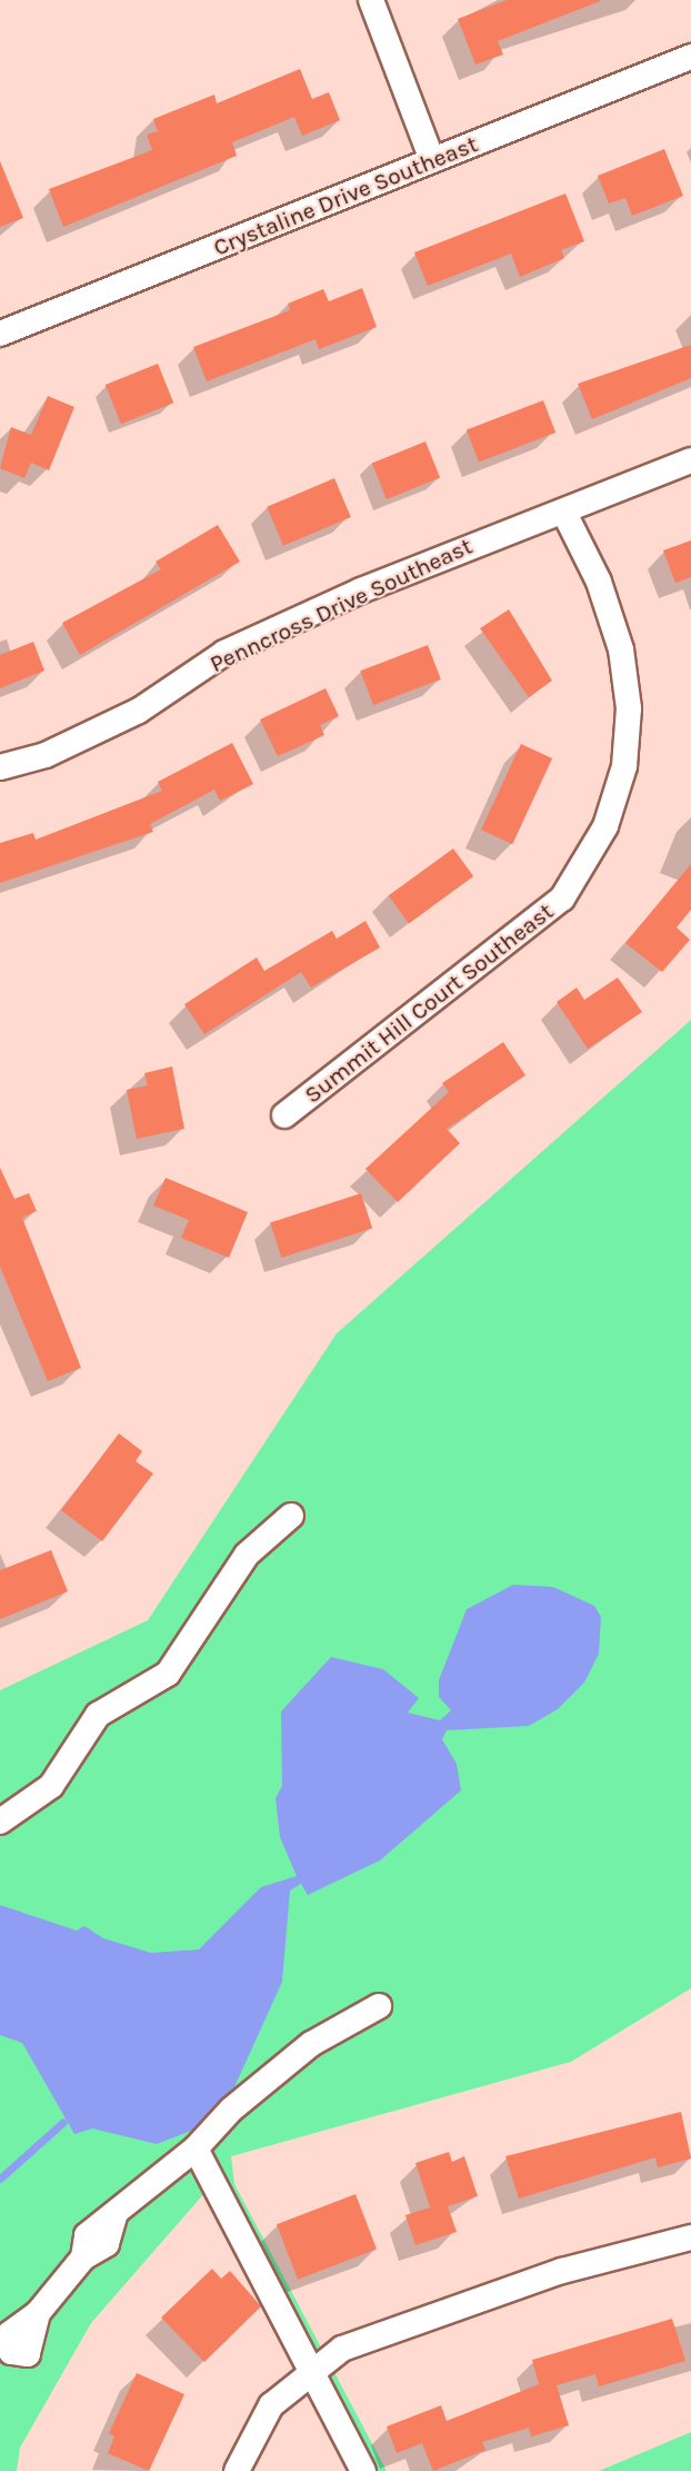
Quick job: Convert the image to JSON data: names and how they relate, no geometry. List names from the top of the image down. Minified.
{"streets":{"street":["Crystaline Drive Southeast","Penncross Drive Southeast","Summit Hill Court Southeast"]},"crossings":[["Penncross Drive Southeast","Summit Hill Court Southeast"]]}
